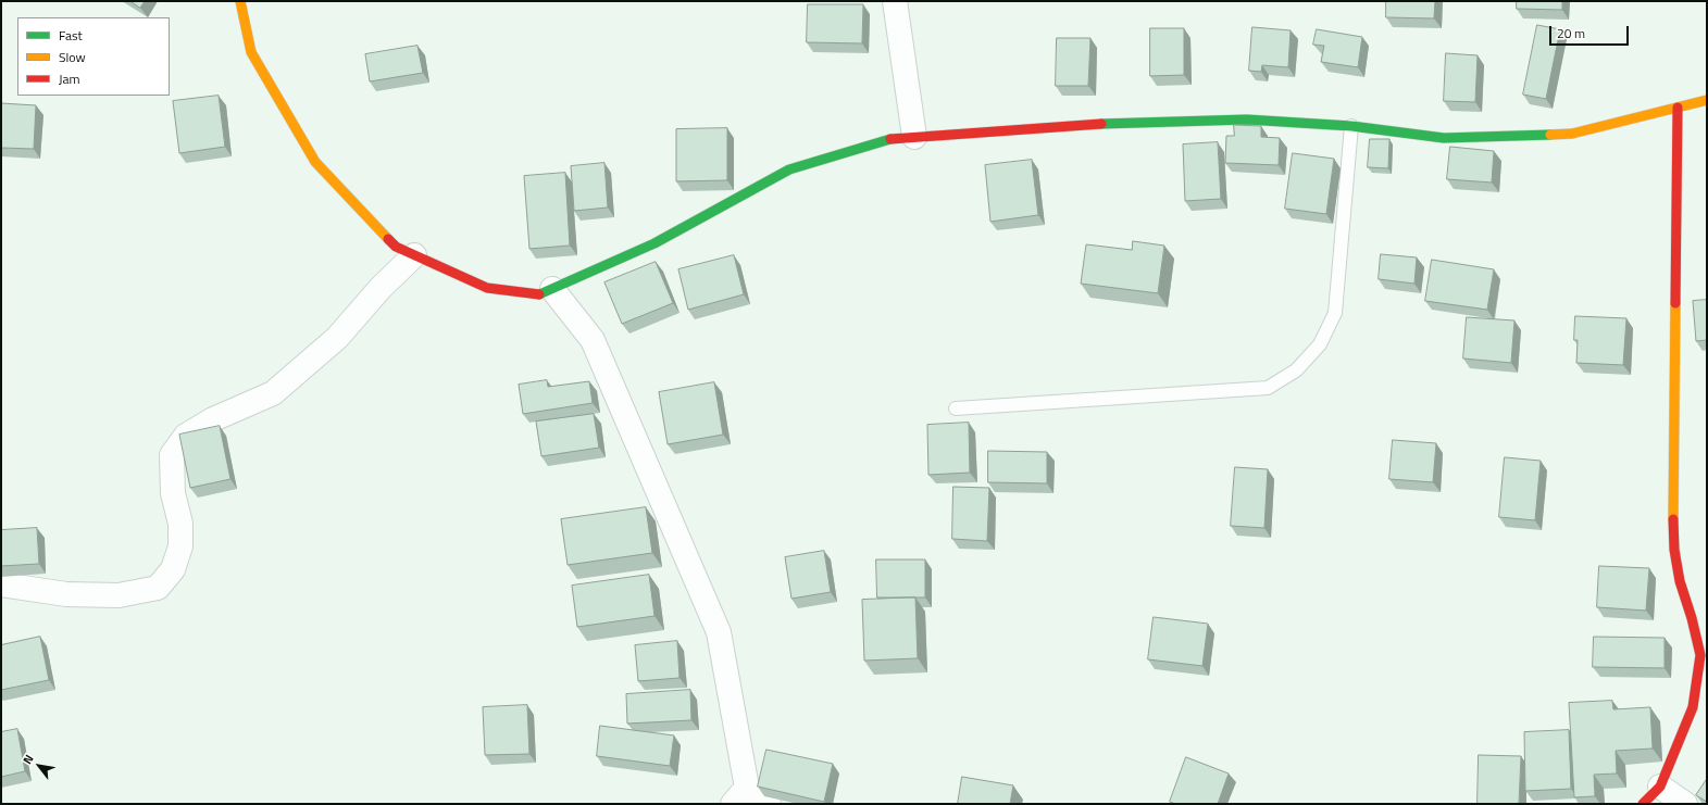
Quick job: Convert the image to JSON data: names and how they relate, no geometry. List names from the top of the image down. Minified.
{"legend":["Fast","Slow","Jam"],"scale_bar":"20 m","north":"top left"}
